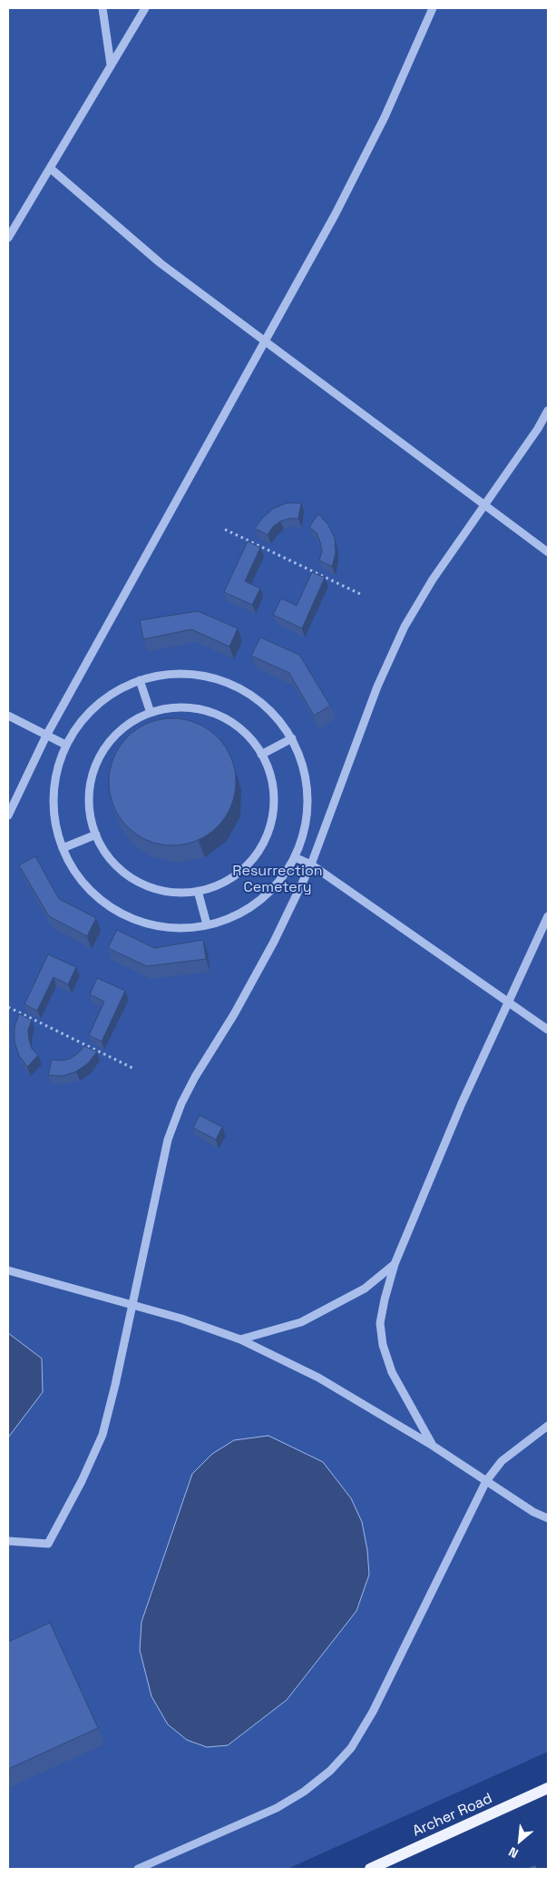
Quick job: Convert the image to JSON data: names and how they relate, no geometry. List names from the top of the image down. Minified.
{"streets":{"main road":["Archer Road"]},"parks":["Resurrection Cemetery"],"north":"bottom left"}
